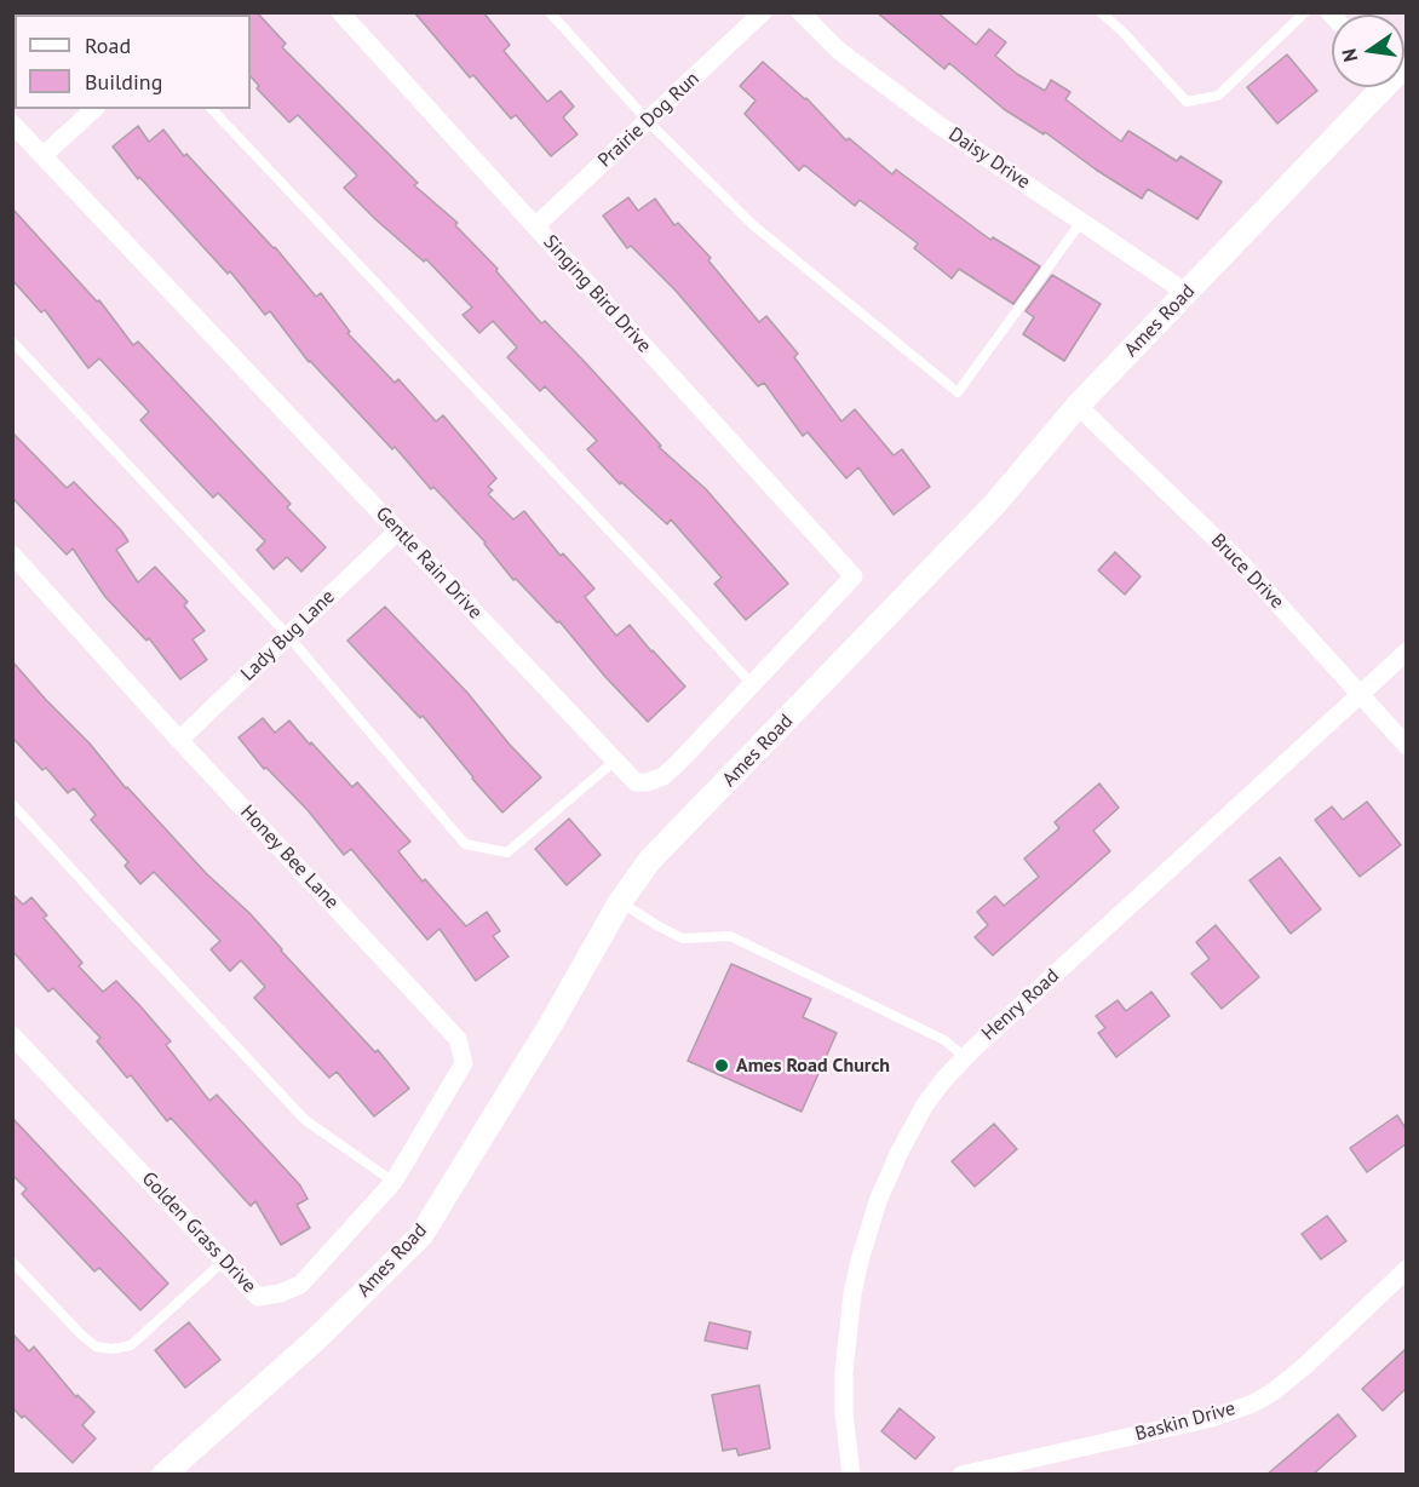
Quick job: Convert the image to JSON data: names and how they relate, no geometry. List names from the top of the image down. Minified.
{"streets":{"street":["Prairie Dog Run","Daisy Drive","Singing Bird Drive","Ames Road","Gentle Rain Drive","Bruce Drive","Lady Bug Lane","Honey Bee Lane","Henry Road","Golden Grass Drive","Baskin Drive"]},"crossings":[["Prairie Dog Run","Singing Bird Drive"],["Daisy Drive","Ames Road"],["Singing Bird Drive","Gentle Rain Drive"],["Ames Road","Bruce Drive"],["Gentle Rain Drive","Lady Bug Lane"],["Bruce Drive","Henry Road"],["Lady Bug Lane","Honey Bee Lane"],["Honey Bee Lane","Golden Grass Drive"]],"places":["Ames Road Church"],"legend":["Road","Building"],"north":"left"}
